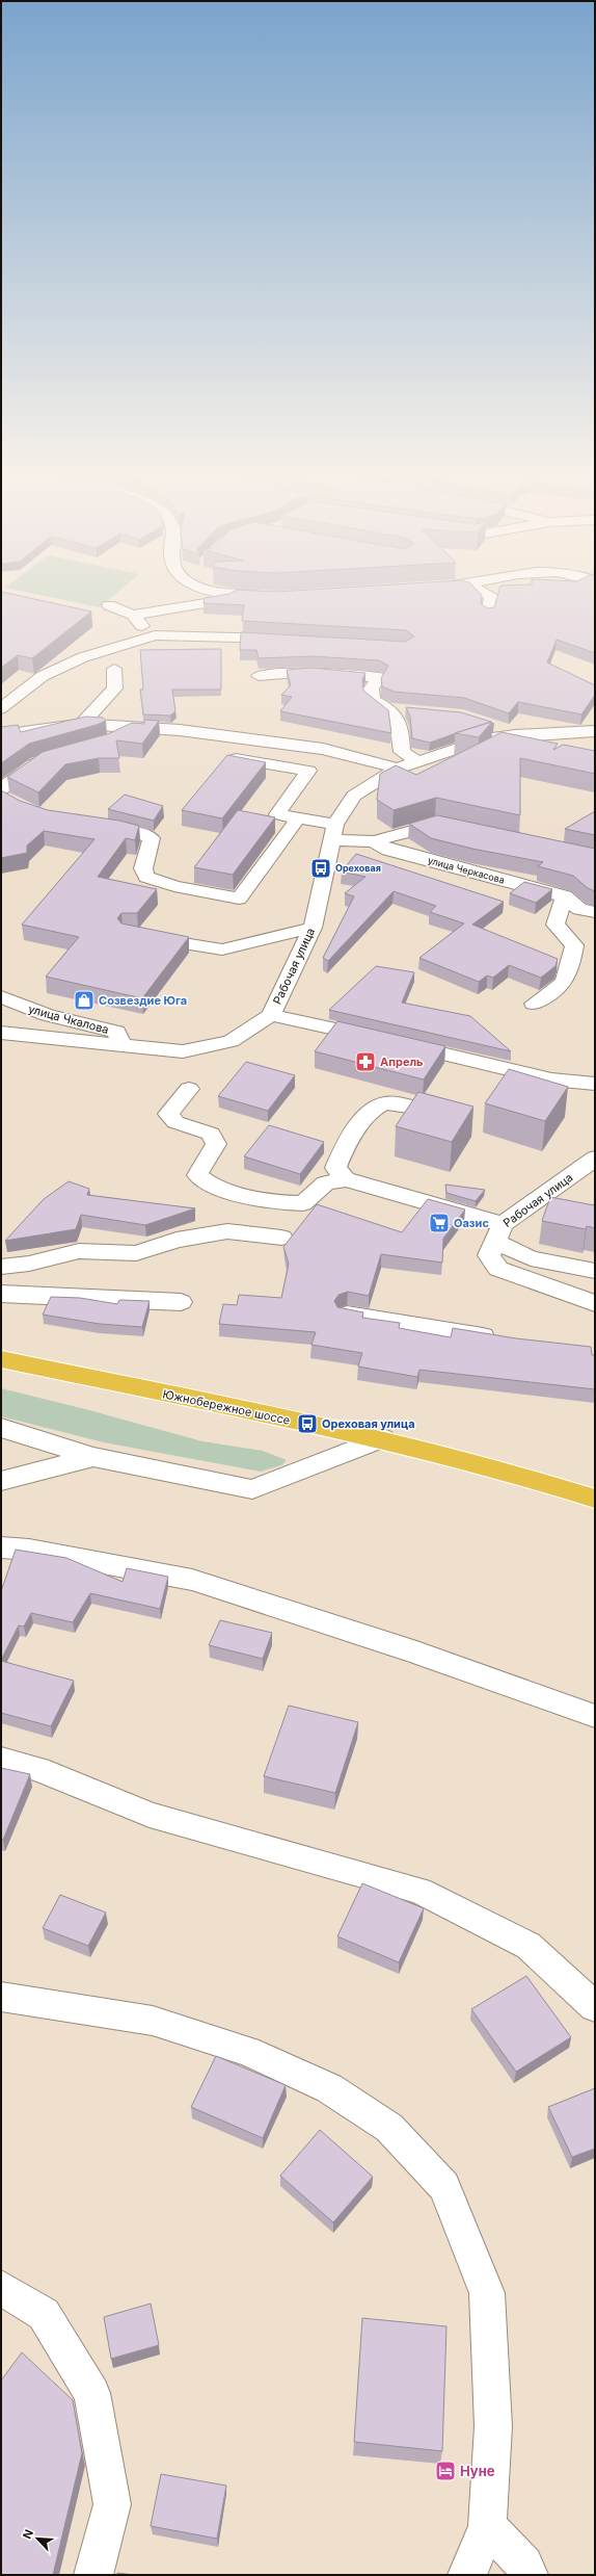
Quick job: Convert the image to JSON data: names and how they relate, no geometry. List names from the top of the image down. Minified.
{"streets":{"highway":["Южнобережное шоссе"],"street":["улица Черкасова","Рабочая улица","улица Чкалова"]},"crossings":[["улица Черкасова","Рабочая улица"]],"places":{"bus stop":["Ореховая","Ореховая улица"],"shop":["Созвездие Юга"],"pharmacy":["Апрель"],"supermarket":["Оазис"],"hotel":["Нуне"]},"north":"top left"}
